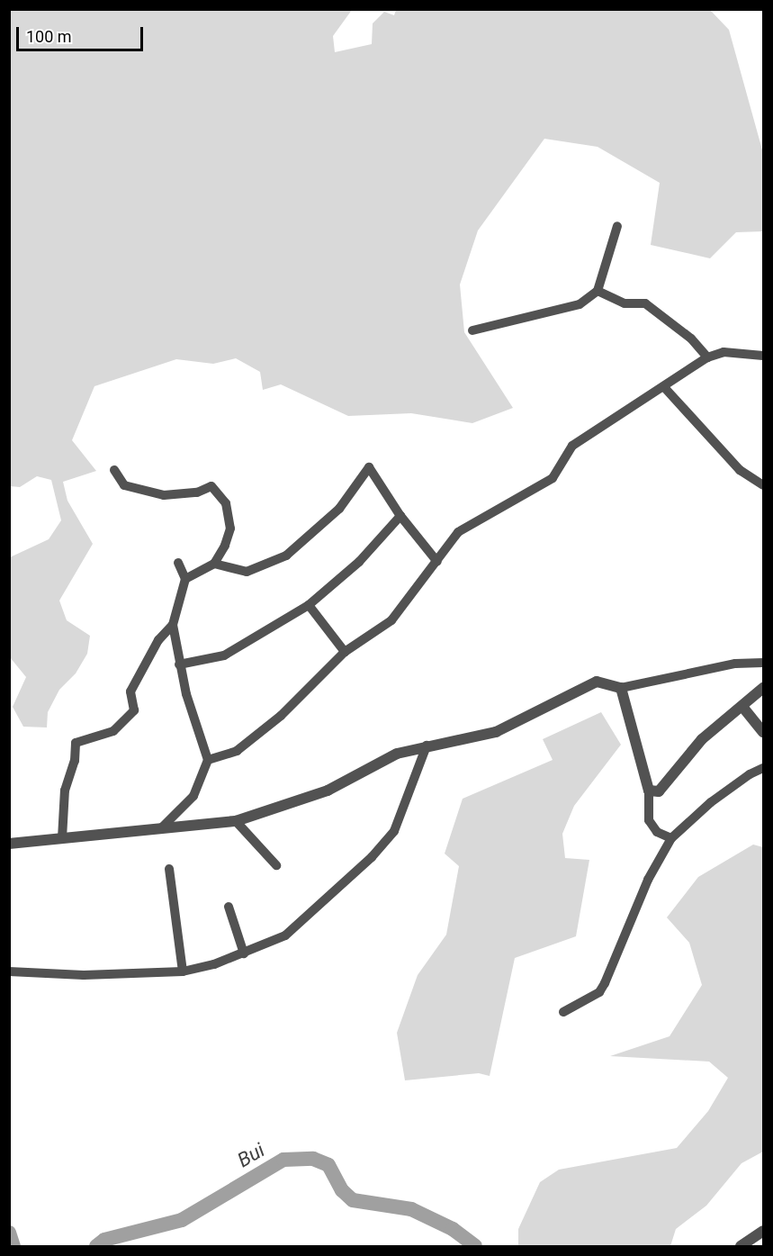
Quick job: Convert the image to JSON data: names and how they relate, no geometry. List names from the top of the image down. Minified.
{"water":["Bui"],"scale_bar":"100 m"}
